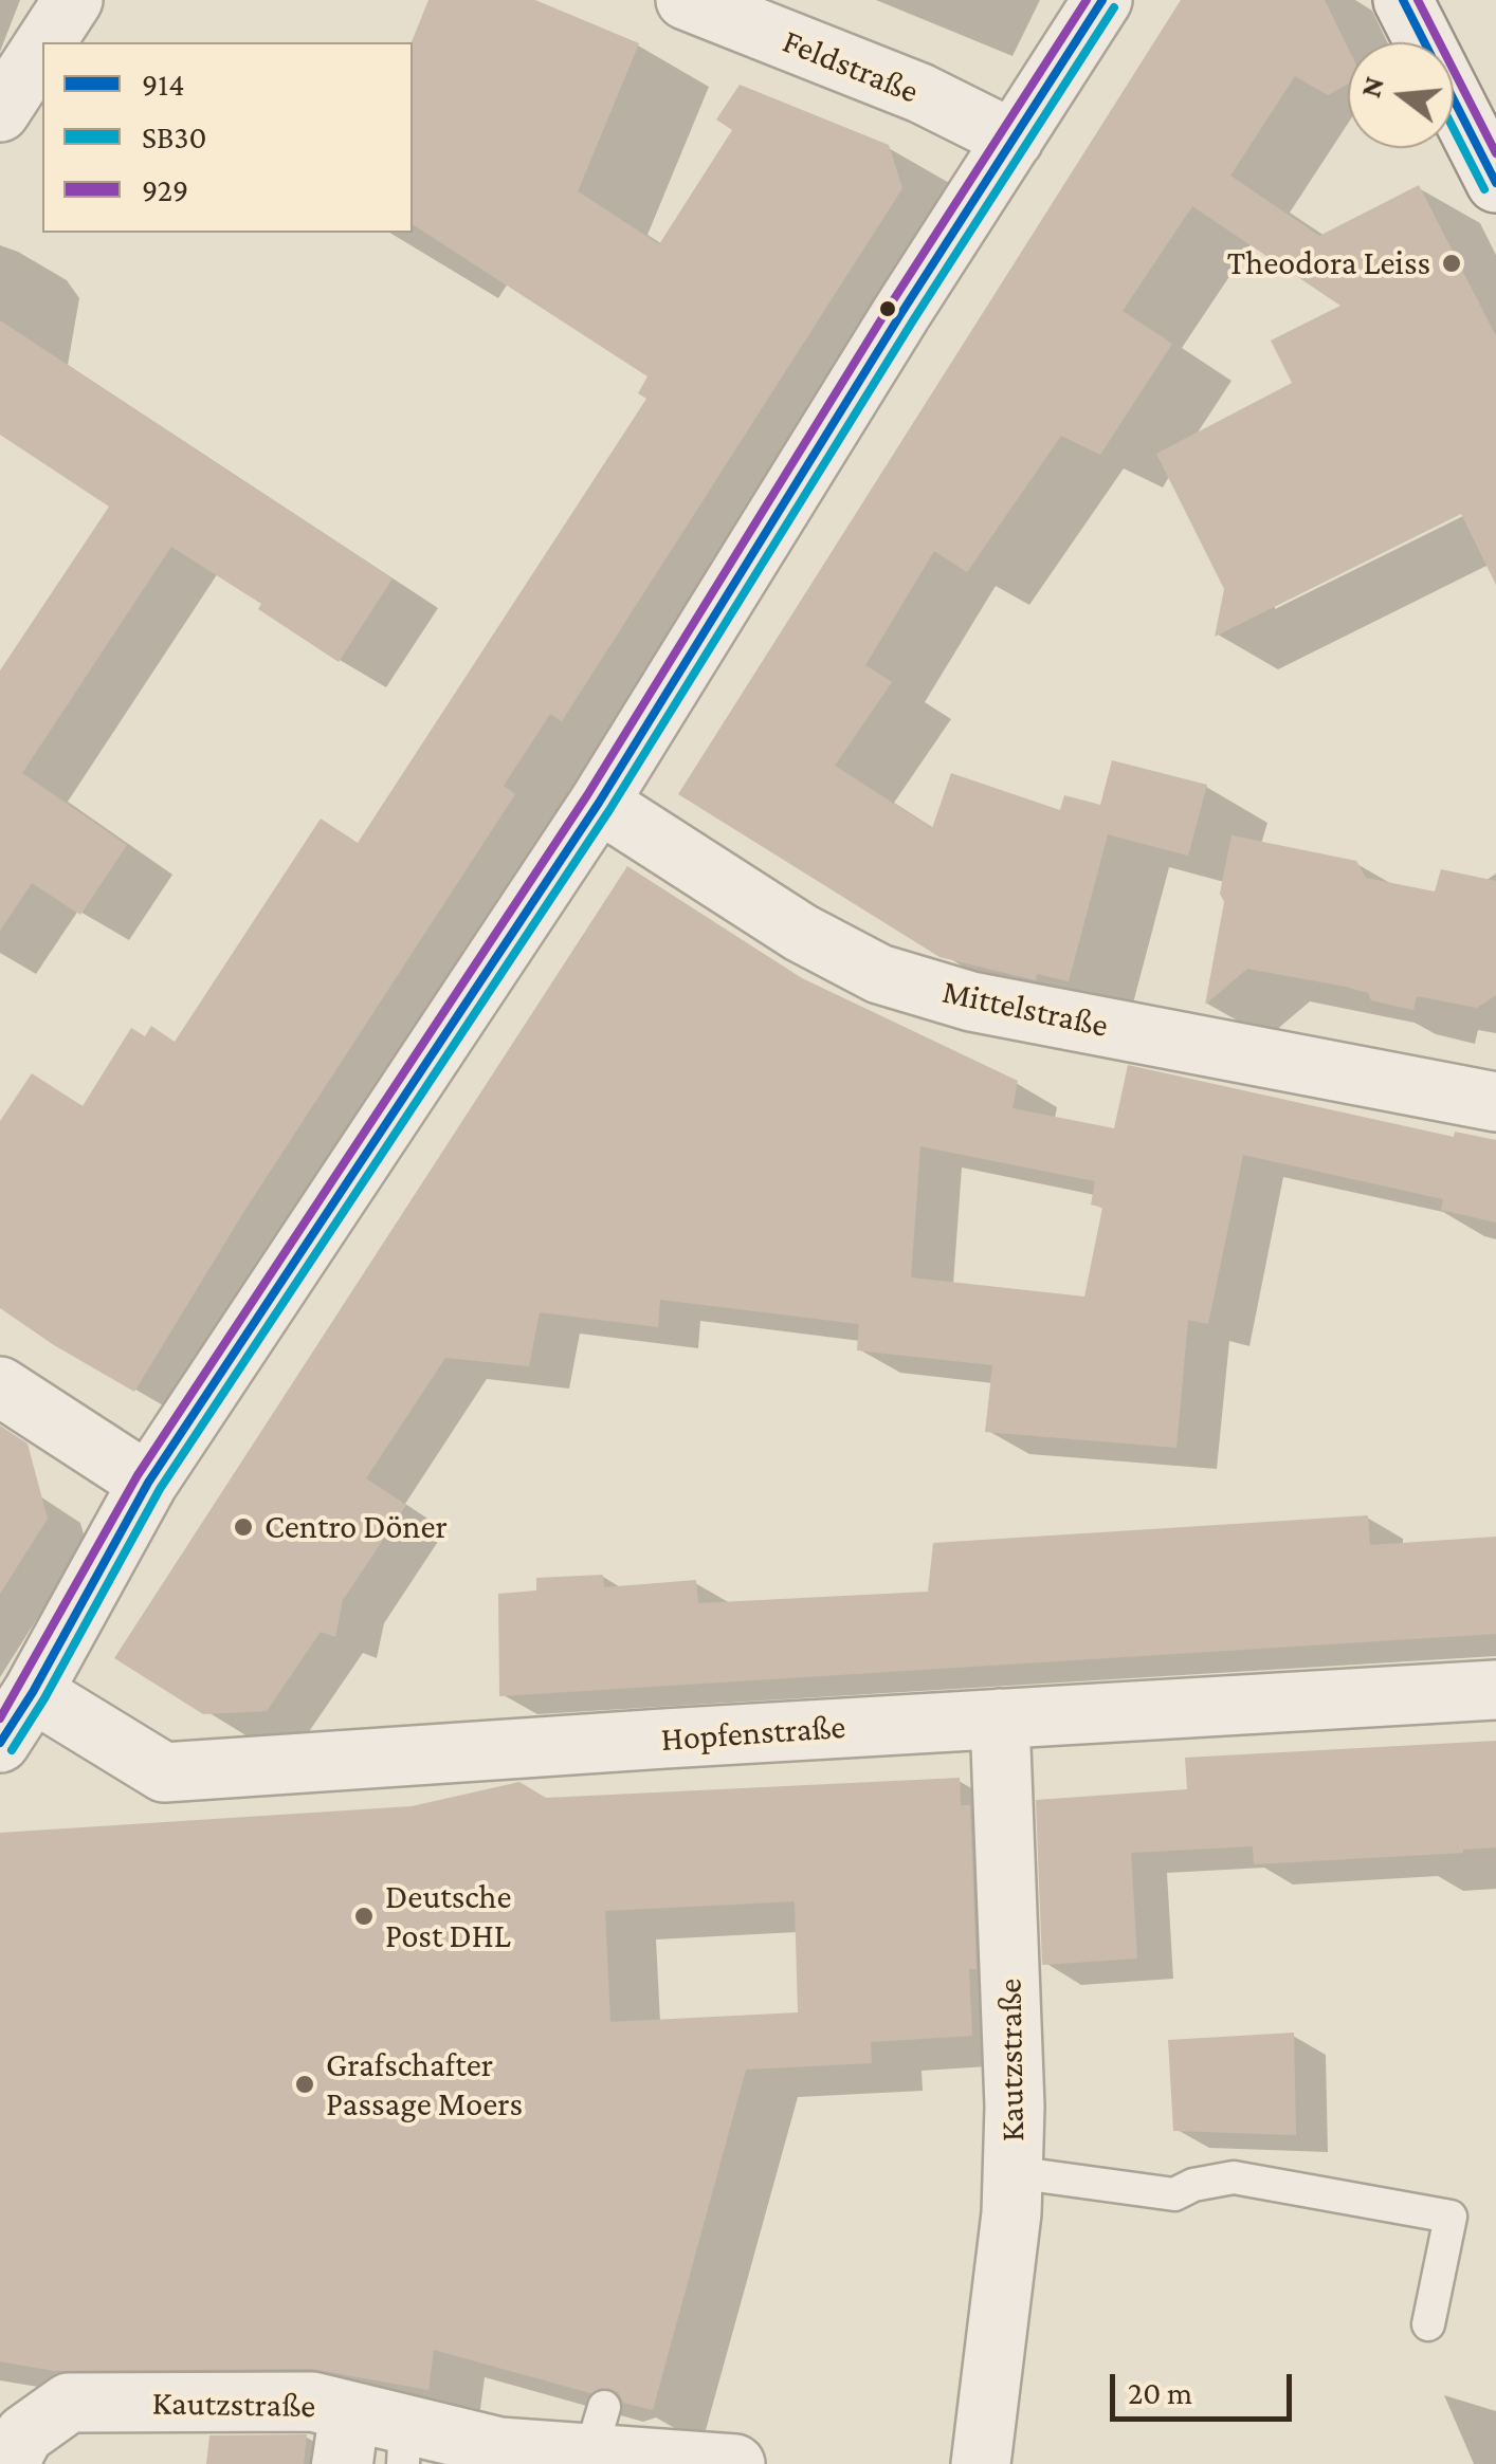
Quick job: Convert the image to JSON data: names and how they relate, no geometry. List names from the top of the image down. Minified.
{"streets":{"street":["Feldstraße","Mittelstraße","Hopfenstraße","Kautzstraße"]},"crossings":[["Hopfenstraße","Kautzstraße"]],"places":["Theodora Leiss","Centro Döner","Deutsche Post DHL","Grafschafter Passage Moers"],"lines":["transit line 914","transit line 929","transit line SB30"],"legend":["914","SB30","929"],"scale_bar":"20 m","north":"left"}
